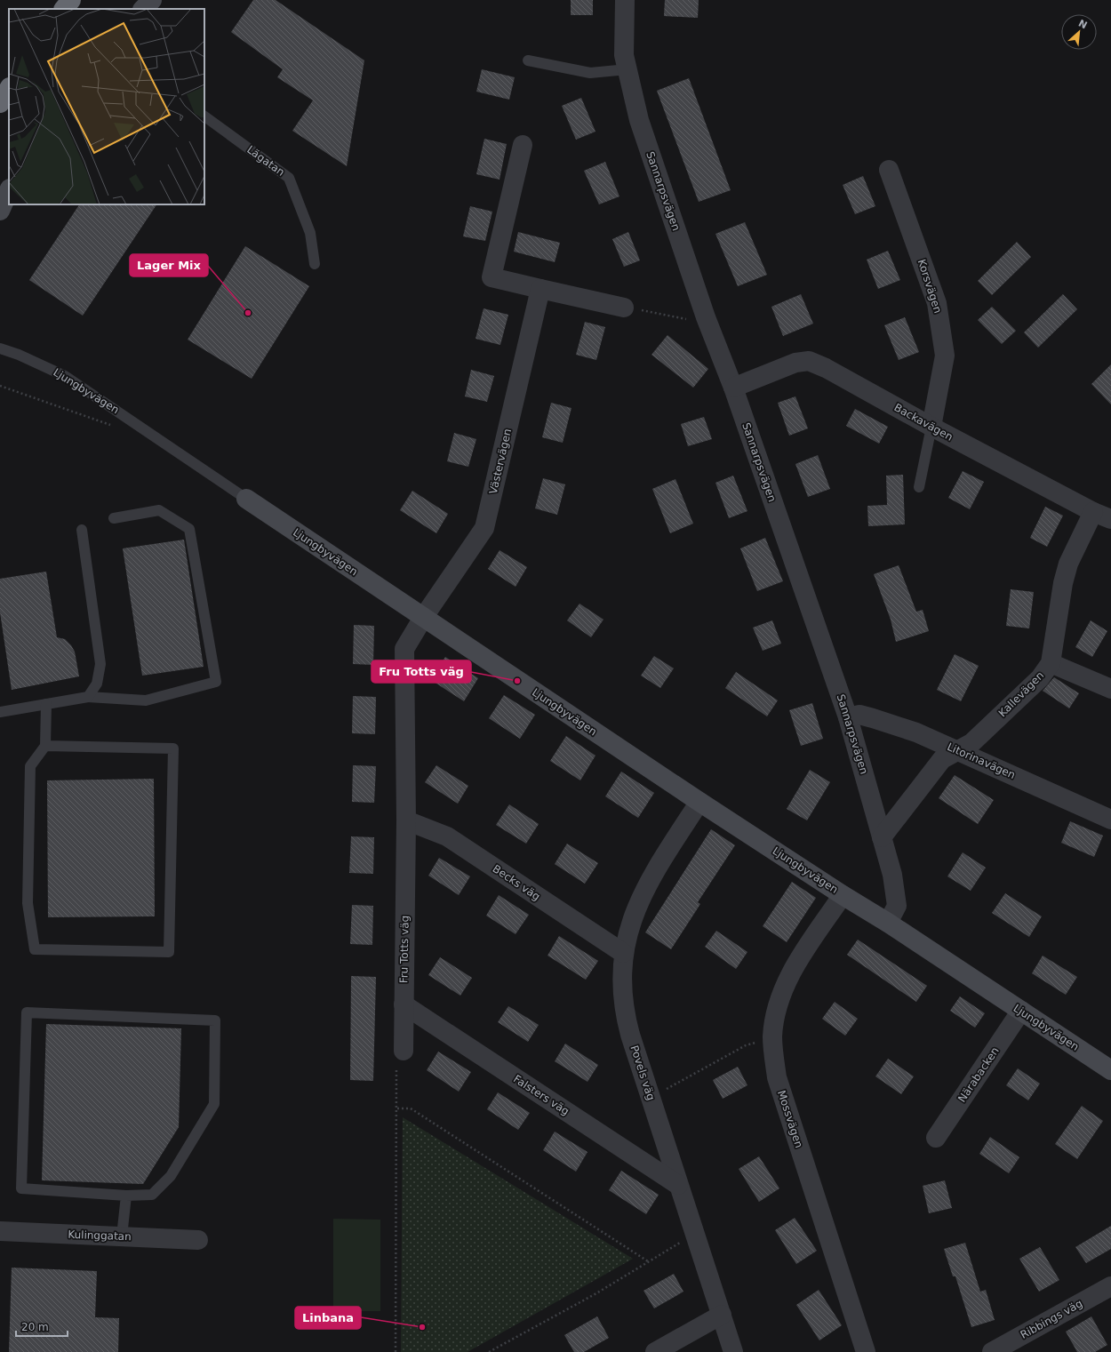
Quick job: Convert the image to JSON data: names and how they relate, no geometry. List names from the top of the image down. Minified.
{"streets":{"street":["Sannarpsvägen","Korsvägen","Ljungbyvägen","Backavägen","Västervägen","Kallevägen","Litorinavägen","Becks väg","Fru Totts väg","Povels väg","Närabacken","Falsters väg","Mossvägen","Kulinggatan","Ribbings väg"],"lane":["Lägatan"]},"crossings":[["Sannarpsvägen","Ljungbyvägen"],["Sannarpsvägen","Backavägen"],["Sannarpsvägen","Kallevägen"],["Sannarpsvägen","Litorinavägen"],["Korsvägen","Backavägen"],["Ljungbyvägen","Västervägen"],["Ljungbyvägen","Fru Totts väg"],["Ljungbyvägen","Povels väg"],["Ljungbyvägen","Närabacken"],["Ljungbyvägen","Mossvägen"],["Backavägen","Kallevägen"],["Västervägen","Fru Totts väg"],["Kallevägen","Litorinavägen"],["Becks väg","Fru Totts väg"],["Becks väg","Povels väg"],["Fru Totts väg","Falsters väg"],["Povels väg","Falsters väg"]],"places":["Lager Mix","Fru Totts väg","Linbana"],"scale_bar":"20 m","north":"top right"}
